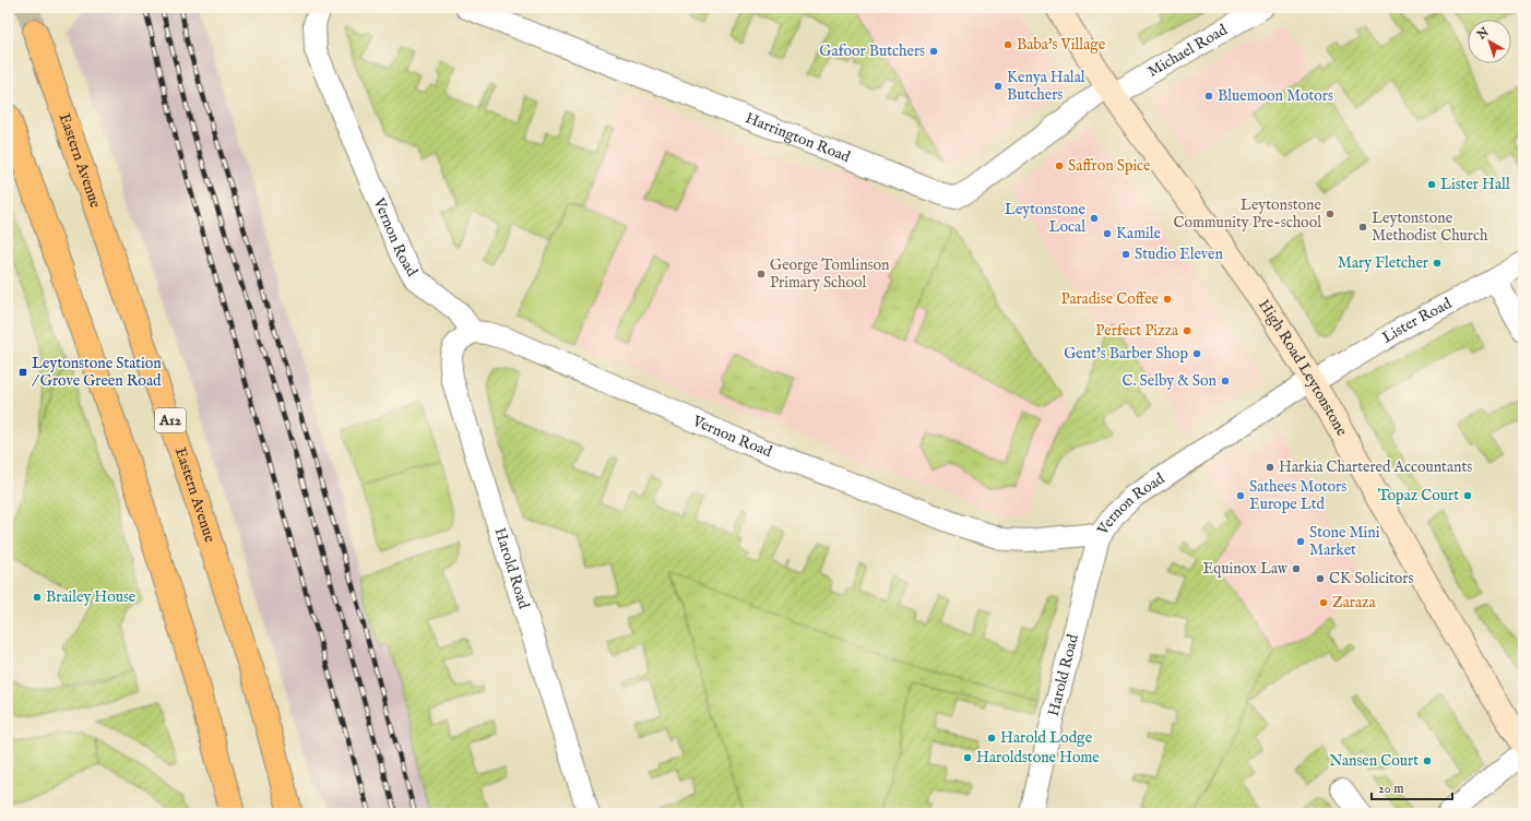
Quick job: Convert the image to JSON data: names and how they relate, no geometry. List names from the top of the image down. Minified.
{"streets":{"highway":["Eastern Avenue","A12"],"street":["Michael Road","Harrington Road","Vernon Road","Lister Road","High Road Leytonstone","Harold Road"]},"crossings":[["Michael Road","Harrington Road"],["Michael Road","High Road Leytonstone"],["Harrington Road","High Road Leytonstone"],["Vernon Road","Lister Road"],["Vernon Road","High Road Leytonstone"],["Vernon Road","Harold Road"],["Lister Road","High Road Leytonstone"]],"places":{"other":["Baba's Village","Gafoor Butchers","Kenya Halal Butchers","Bluemoon Motors","Saffron Spice","Lister Hall","Leytonstone Community Pre-school","Leytonstone Local","Leytonstone Methodist Church","Kamile","Studio Eleven","Mary Fletcher","George Tomlinson Primary School","Paradise Coffee","Perfect Pizza","Gent's Barber Shop","C. Selby & Son","Harkia Chartered Accountants","Sathees Motors Europe Ltd","Topaz Court","Stone Mini Market","Equinox Law","CK Solicitors","Brailey House","Zaraza","Harold Lodge","Haroldstone Home","Nansen Court"],"transit":["Leytonstone Station / Grove Green Road"]},"scale_bar":"20 m","north":"top left"}
